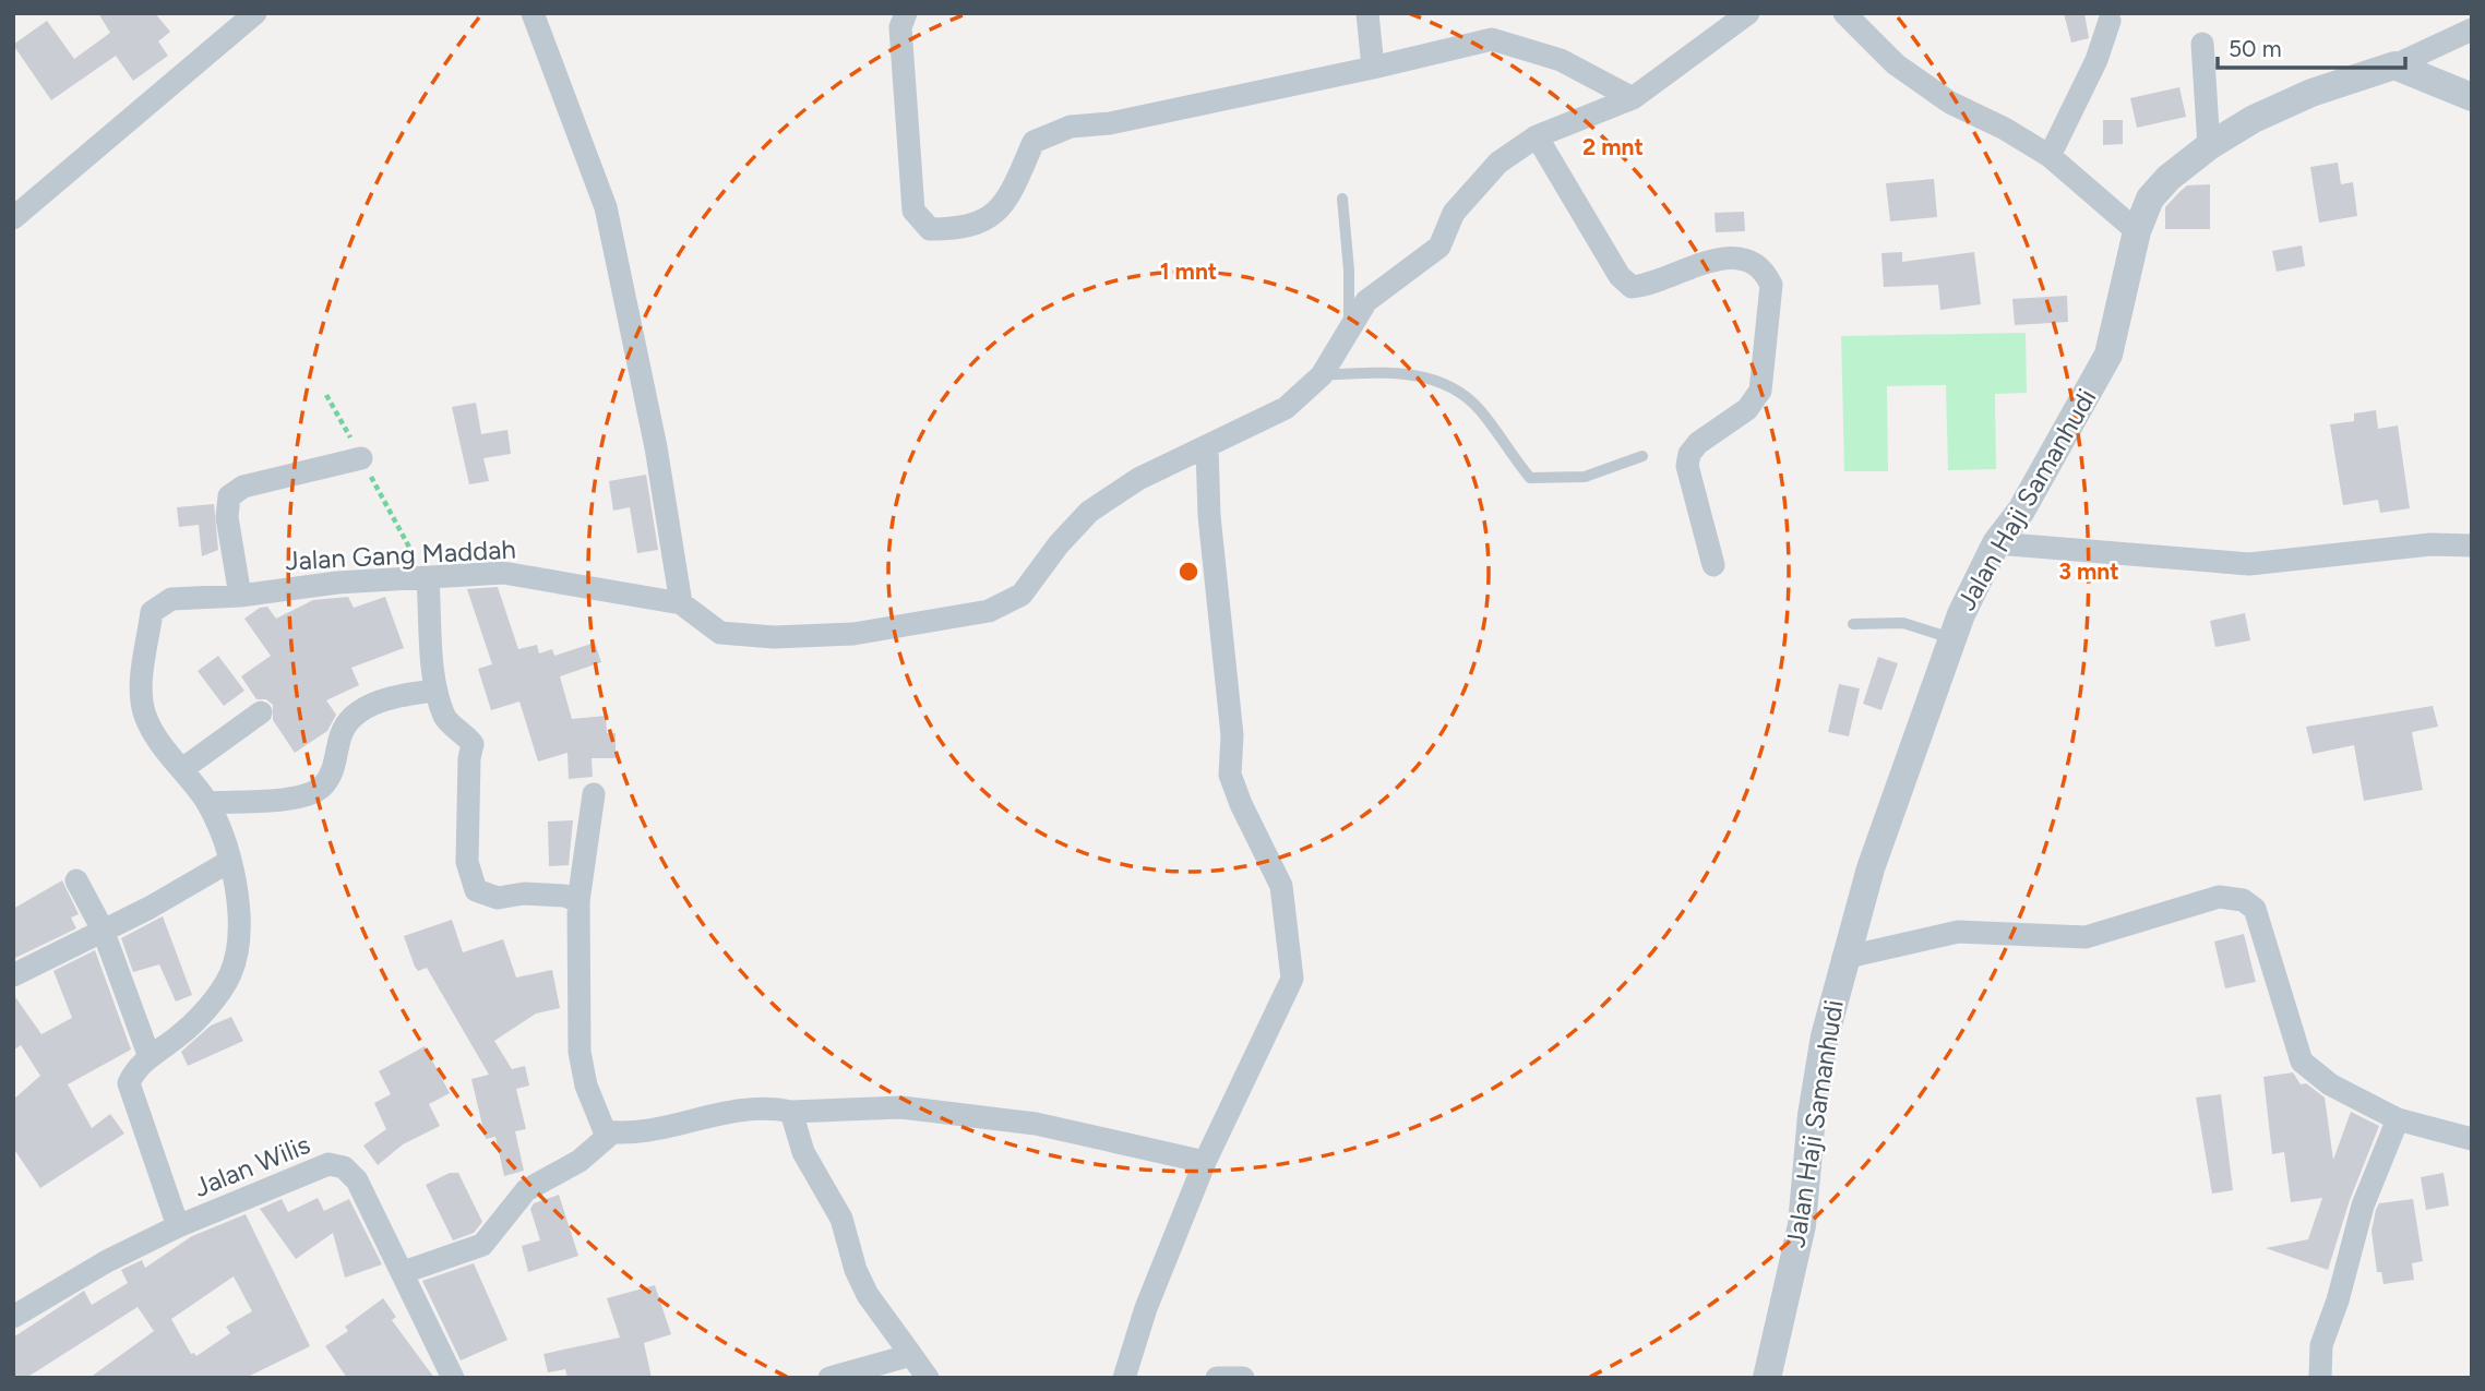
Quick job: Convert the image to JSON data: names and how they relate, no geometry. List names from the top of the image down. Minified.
{"streets":{"street":["Jalan Haji Samanhudi","Jalan Gang Maddah","Jalan Wilis"]},"crossings":[["Jalan Gang Maddah","Jalan Wilis"]],"scale_bar":"50 m","rings":["2 mnt","1 mnt","3 mnt"]}
